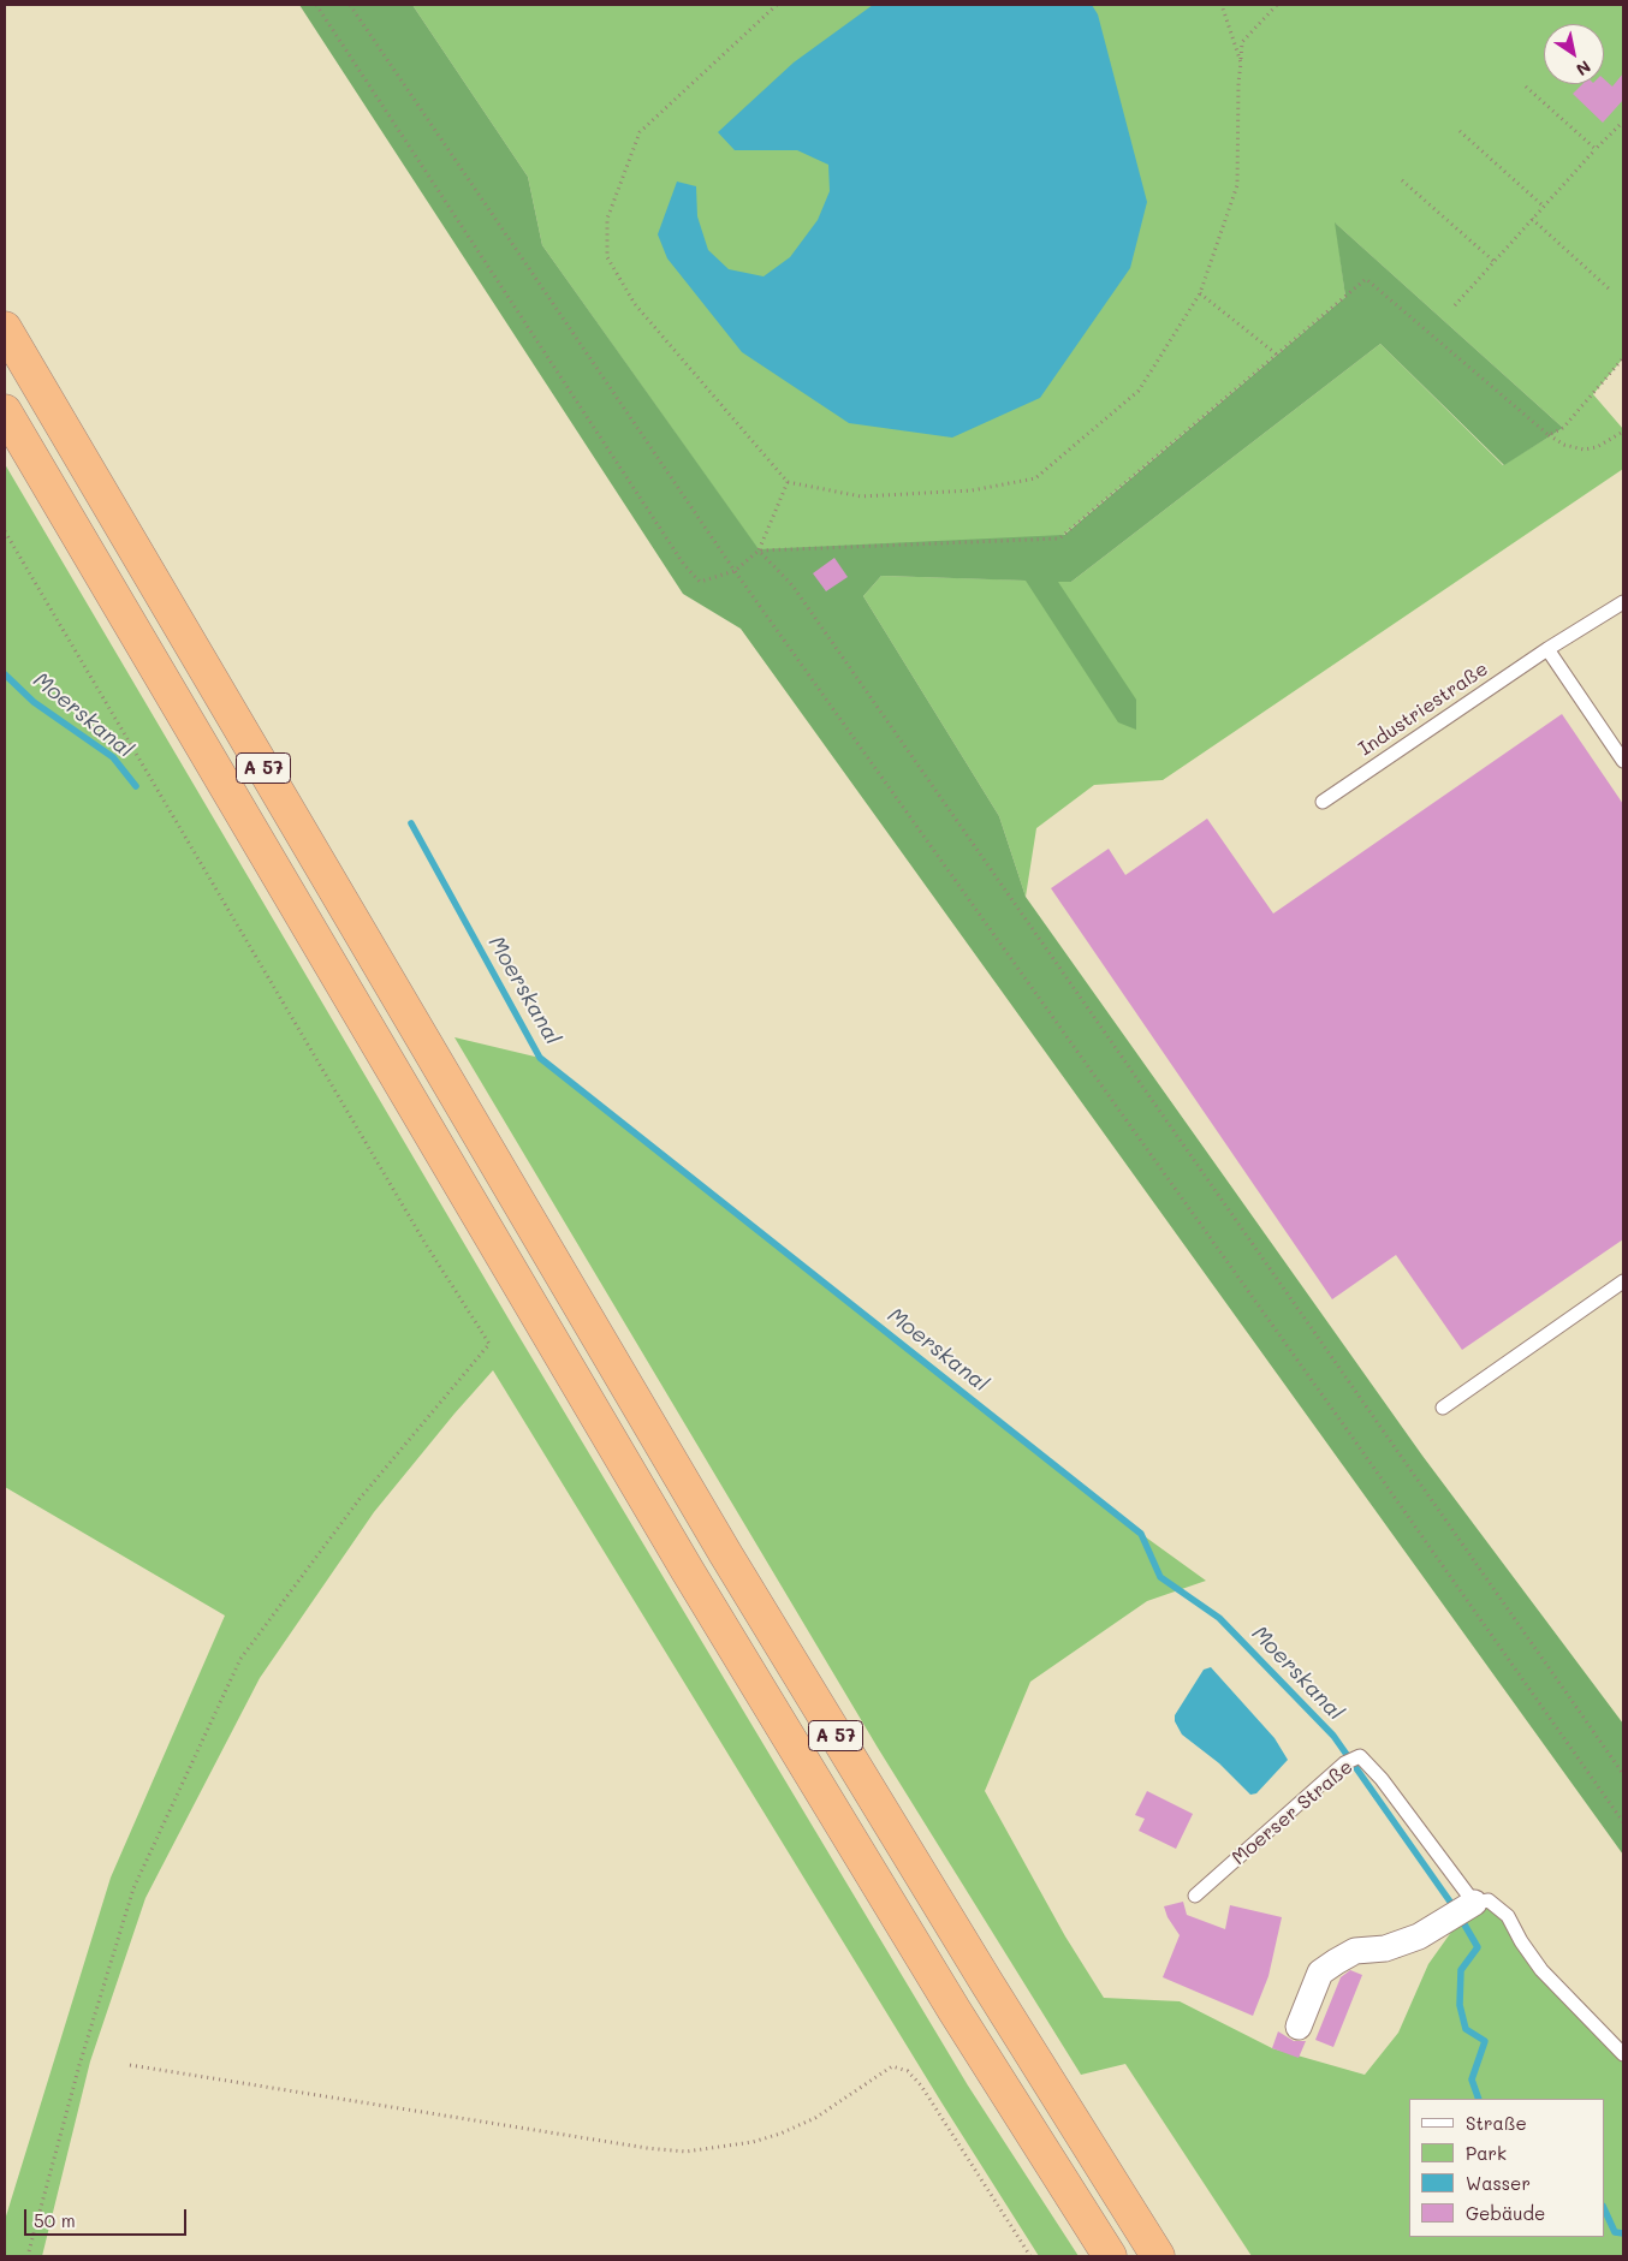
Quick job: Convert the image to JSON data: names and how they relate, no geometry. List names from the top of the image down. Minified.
{"streets":{"highway":["A 57"],"lane":["Industriestraße","Moerser Straße"]},"water":["Moerskanal"],"legend":["Straße","Park","Wasser","Gebäude"],"scale_bar":"50 m","north":"bottom right"}
